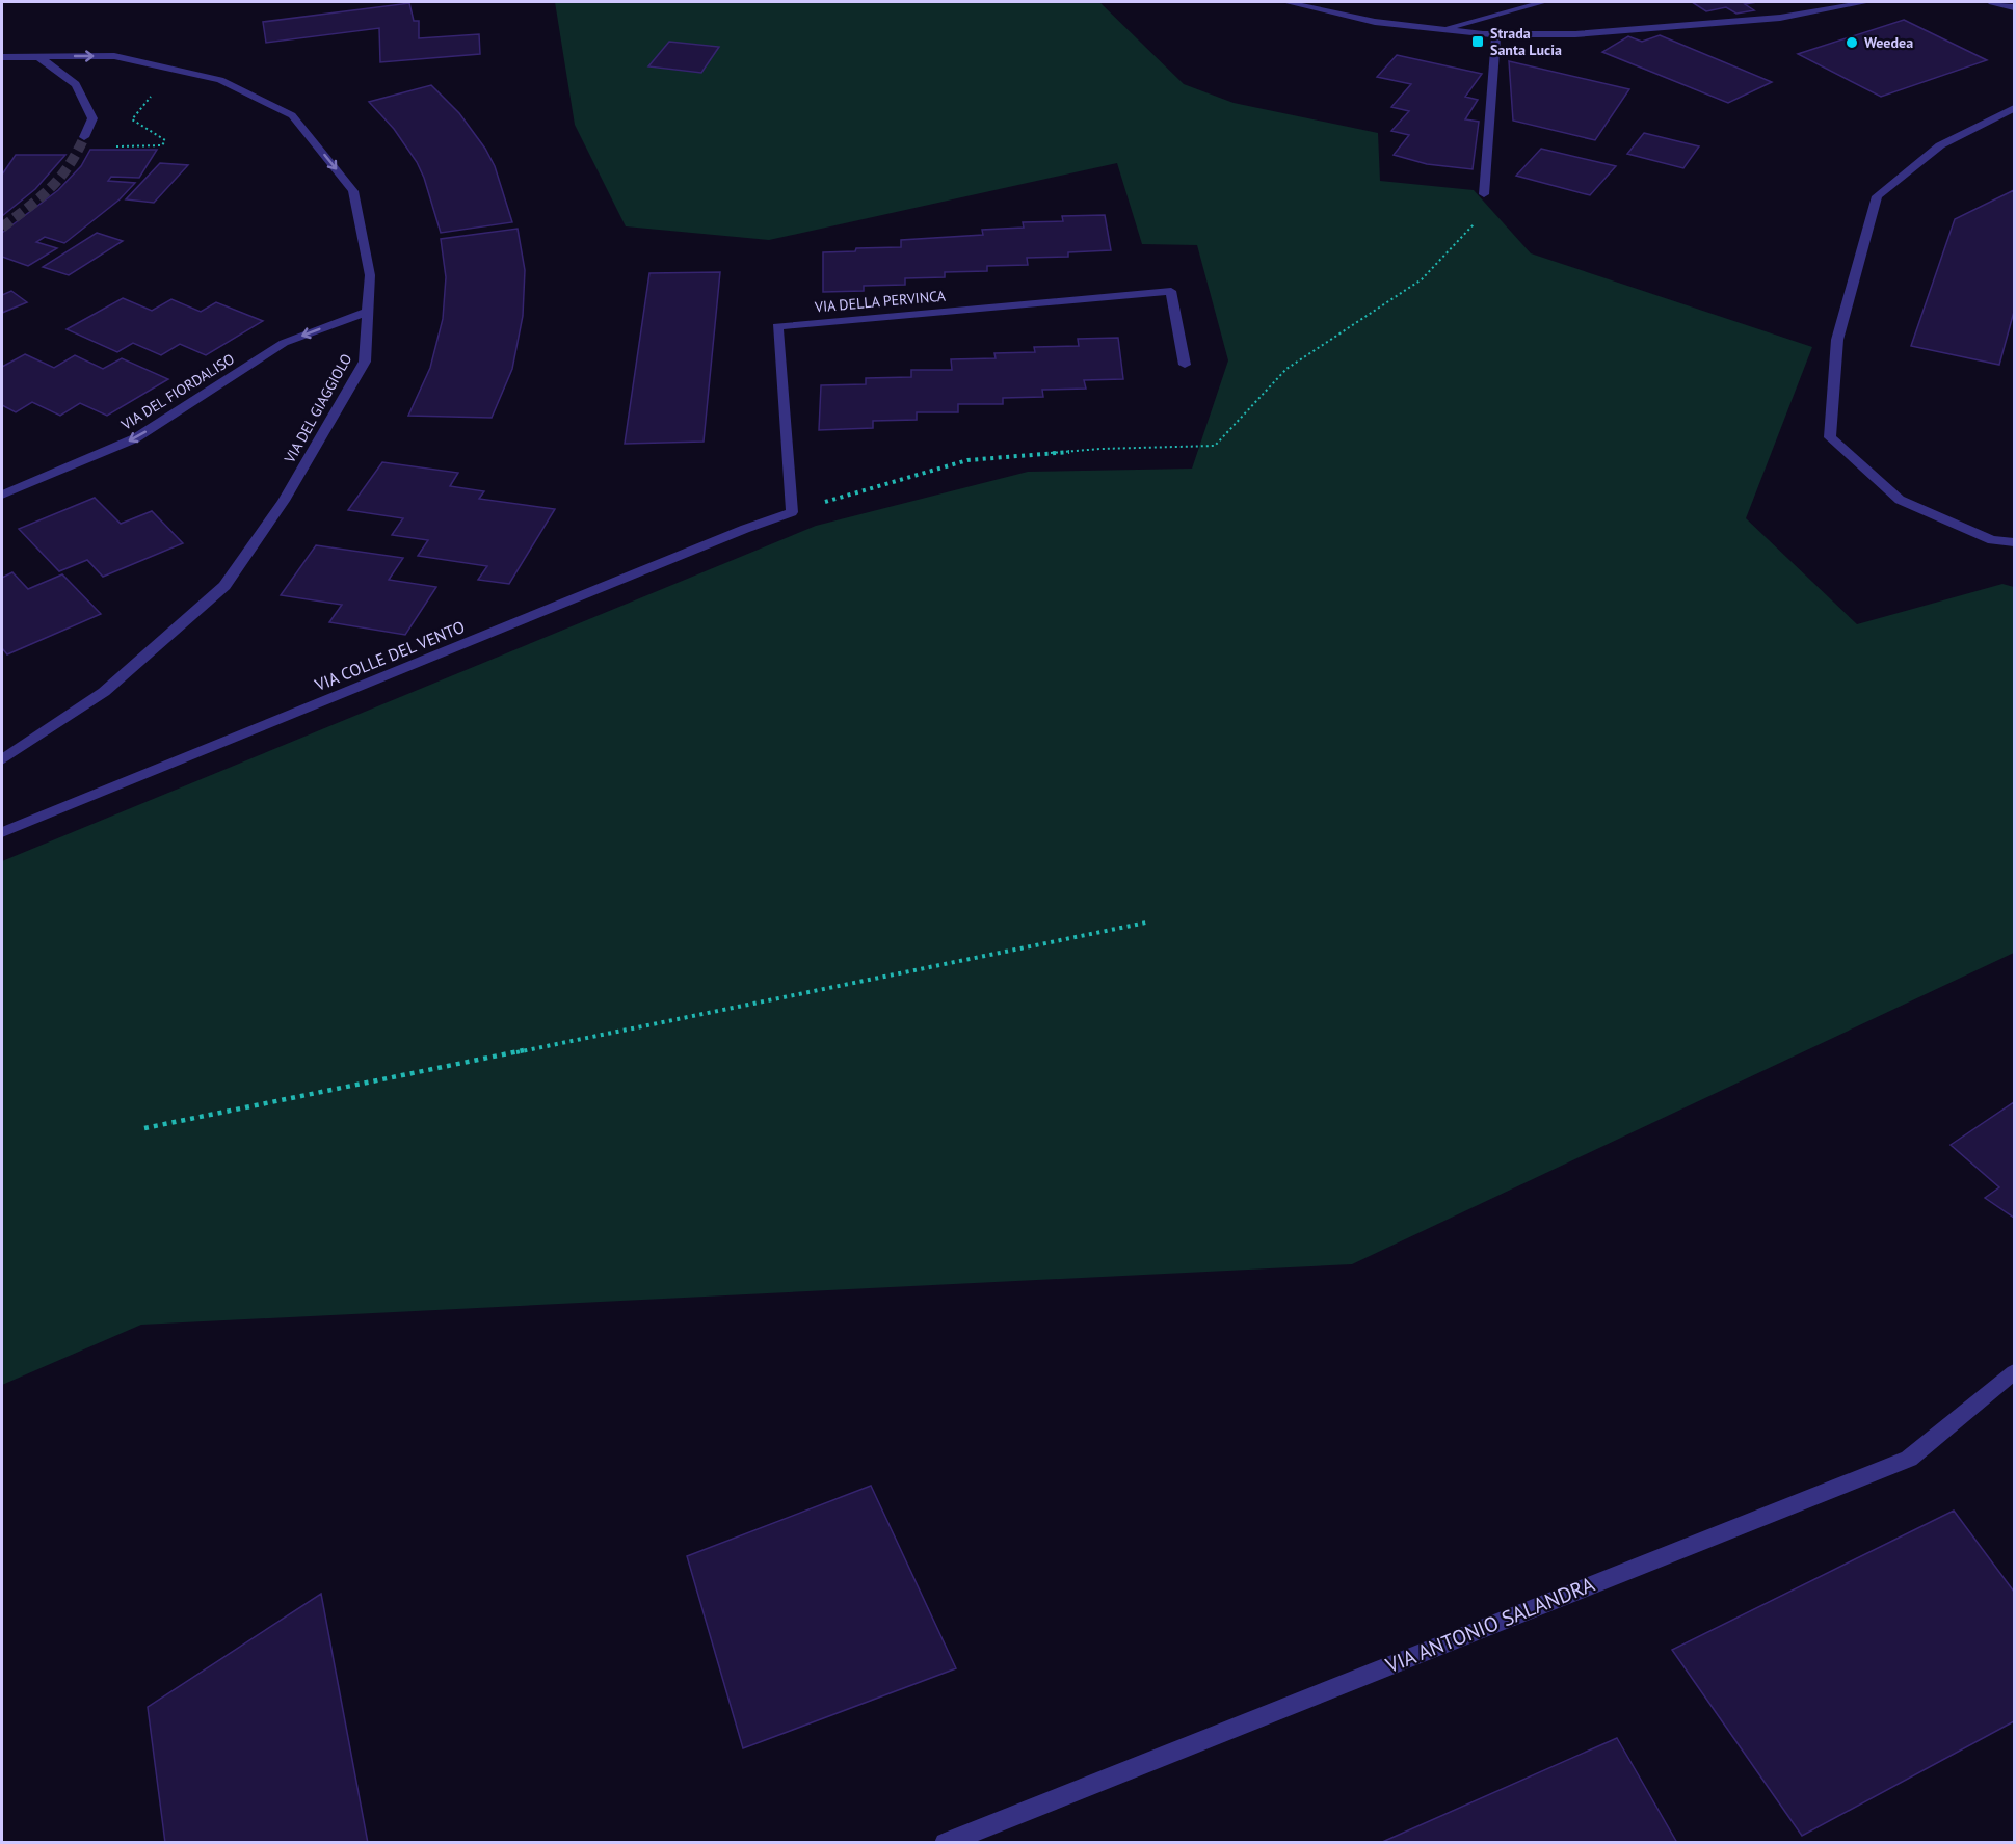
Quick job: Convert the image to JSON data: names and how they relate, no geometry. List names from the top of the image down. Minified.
{"streets":{"street":["VIA DELLA PERVINCA","VIA DEL FIORDALISO","VIA DEL GIAGGIOLO","VIA COLLE DEL VENTO","VIA ANTONIO SALANDRA"]},"crossings":[["VIA DELLA PERVINCA","VIA COLLE DEL VENTO"],["VIA DEL FIORDALISO","VIA DEL GIAGGIOLO"]],"one_way":["VIA DEL FIORDALISO","VIA DEL GIAGGIOLO"],"places":{"transit":["Strada Santa Lucia"],"other":["Weedea"]}}
